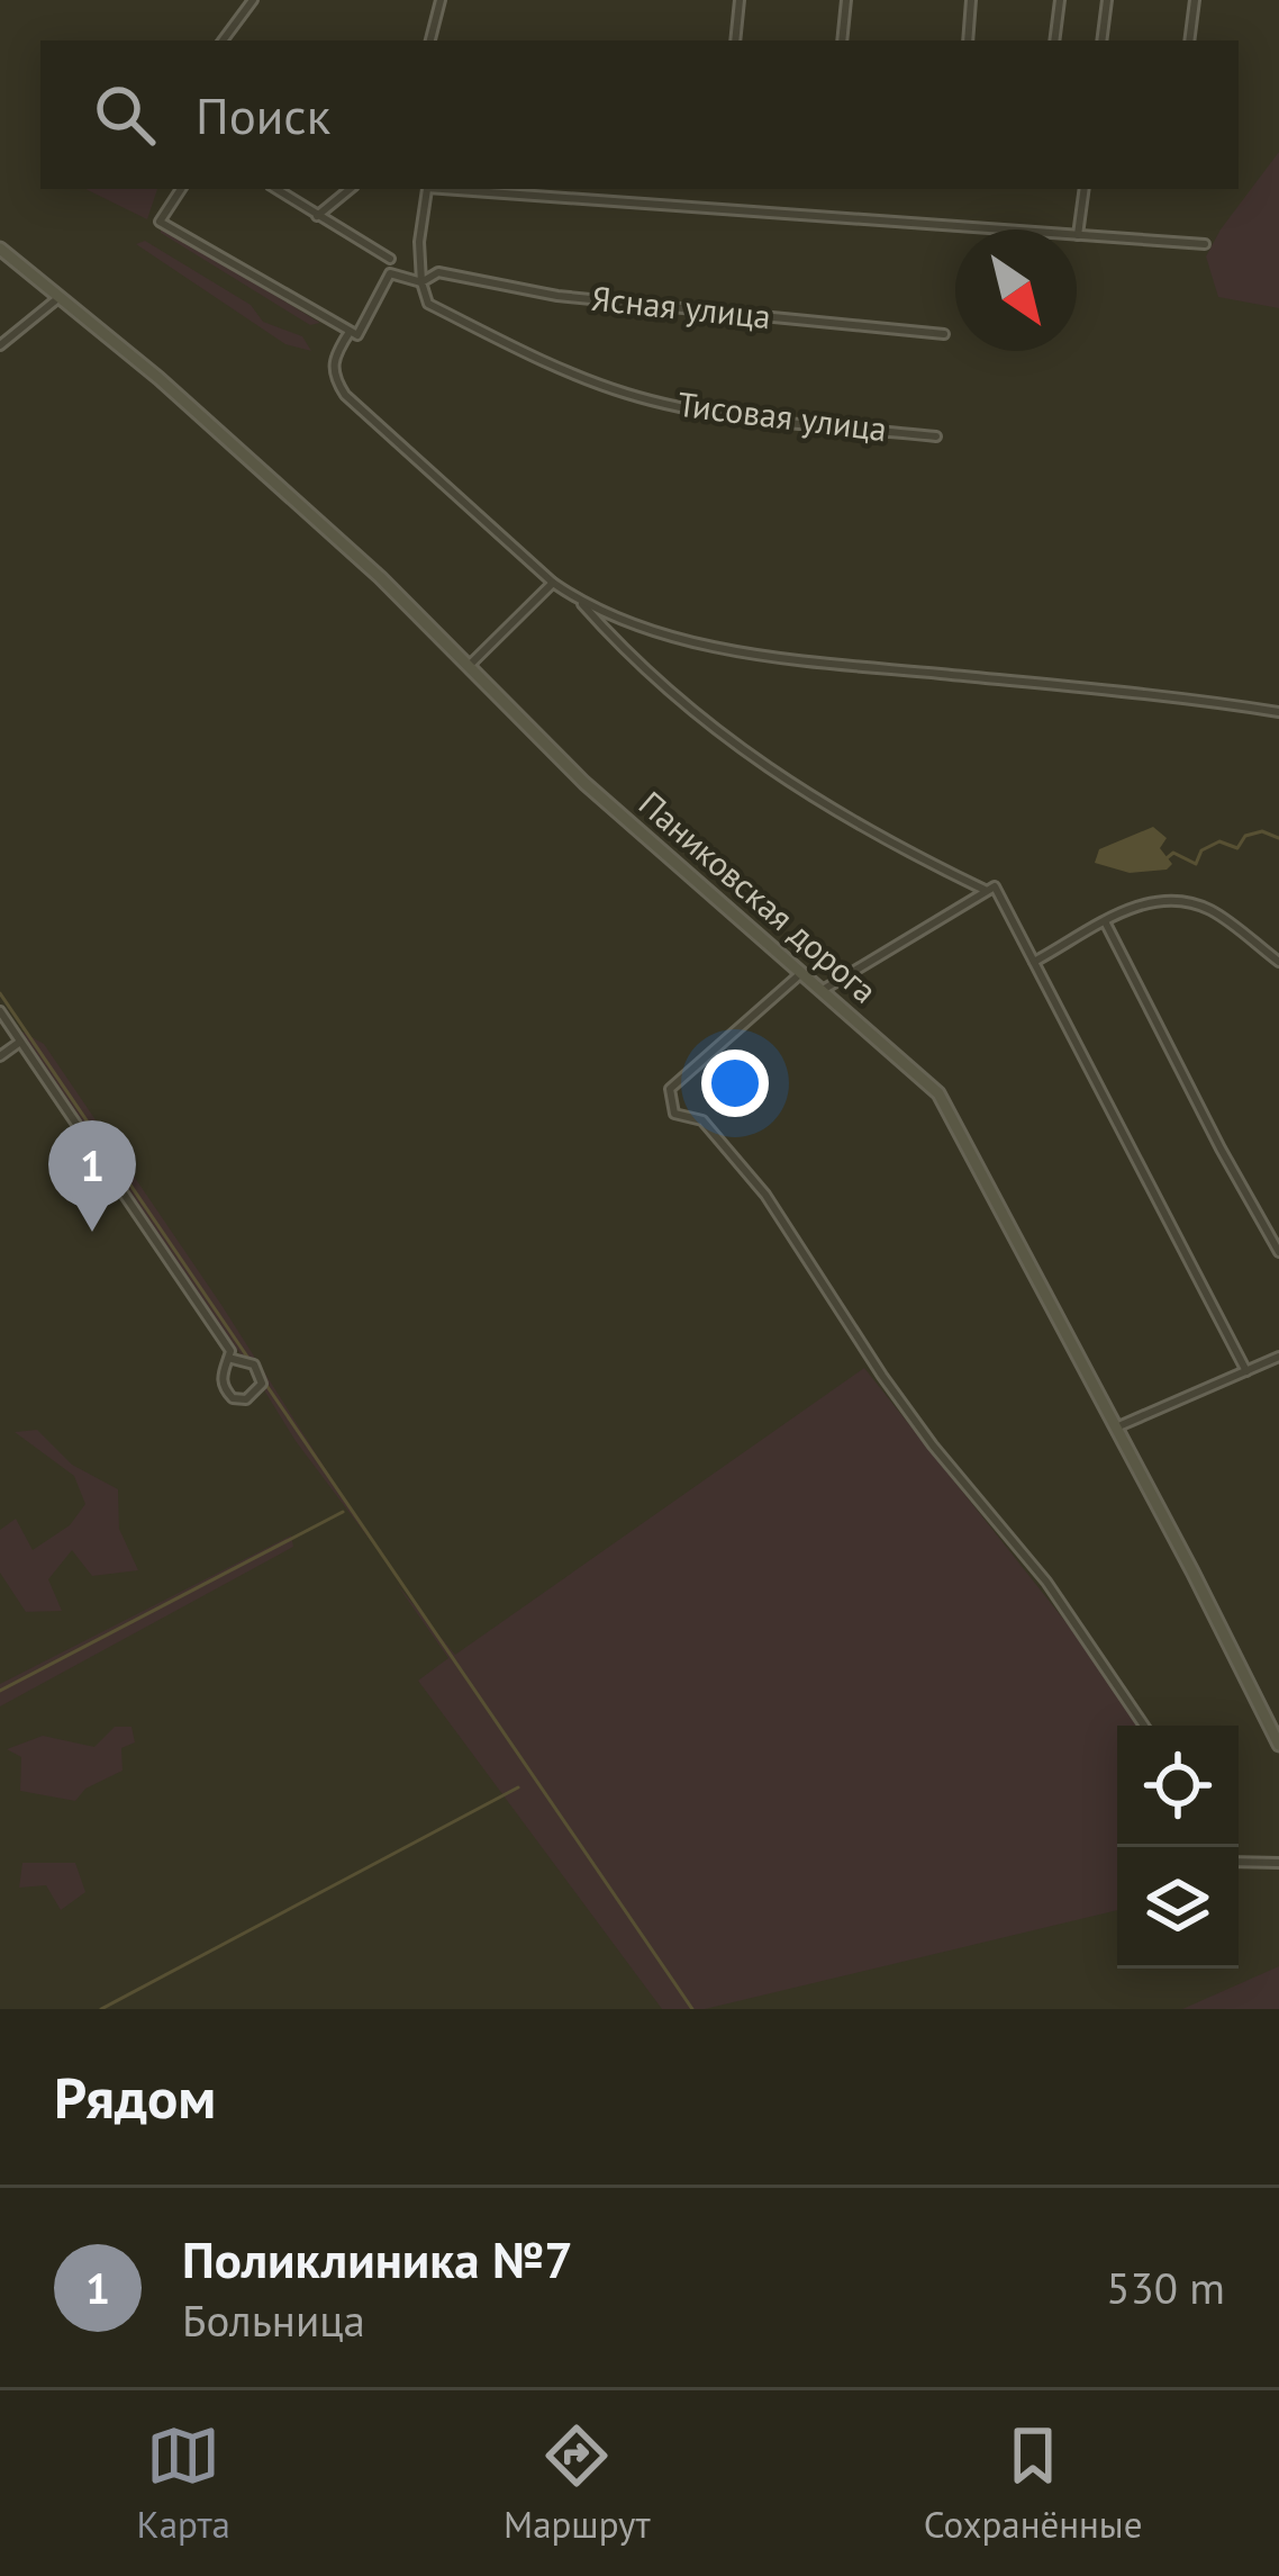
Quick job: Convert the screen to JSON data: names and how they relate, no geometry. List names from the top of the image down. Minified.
{"streets":{"street":["Ясная улица","Тисовая улица","Паниковская дорога"]},"crossings":[["Ясная улица","Тисовая улица"]],"north":"bottom right","page":{"search":"Поиск","pins":"1","heading":"Рядом","list":[{"mark":"1","name":"Поликлиника №7","note":"Больница","value":"530 m"}],"nav":["Карта","Маршрут","Сохранённые"]}}
